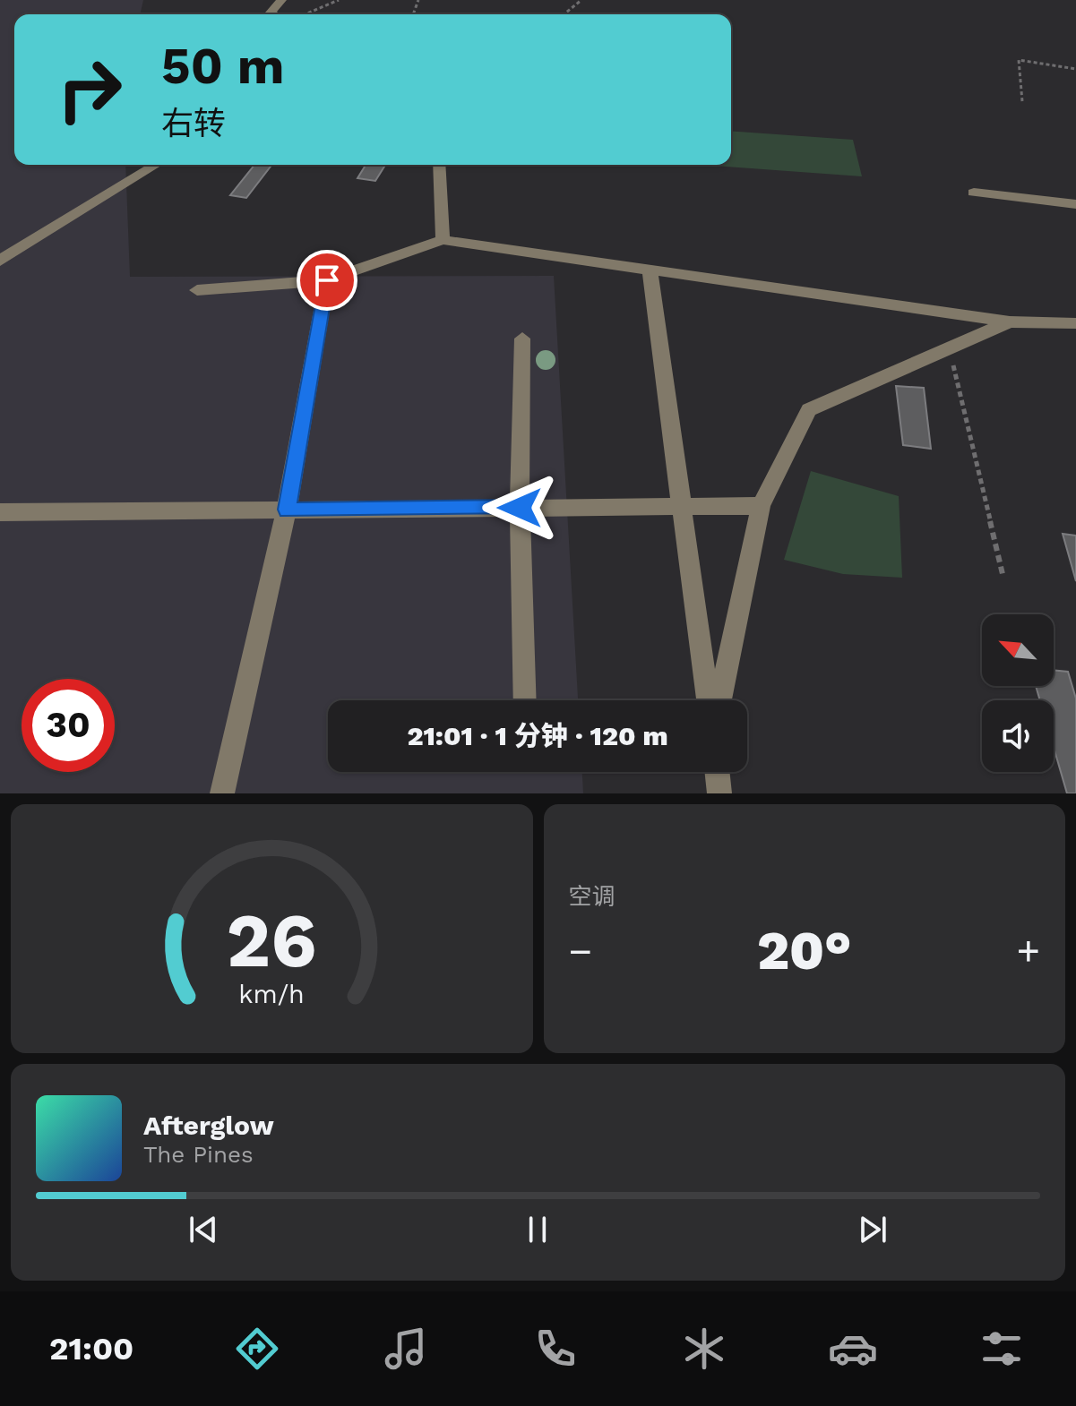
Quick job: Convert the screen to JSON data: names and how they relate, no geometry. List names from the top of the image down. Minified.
{"north":"top left","page":{"turn":["50 m","右转"],"limit":"30","trip":"21:01 · 1 分钟 · 120 m","tile":"空调","heat":["−","20°","+"],"song":["Afterglow","The Pines"],"tabs":"21:00","gauge":["26","km/h"]}}
